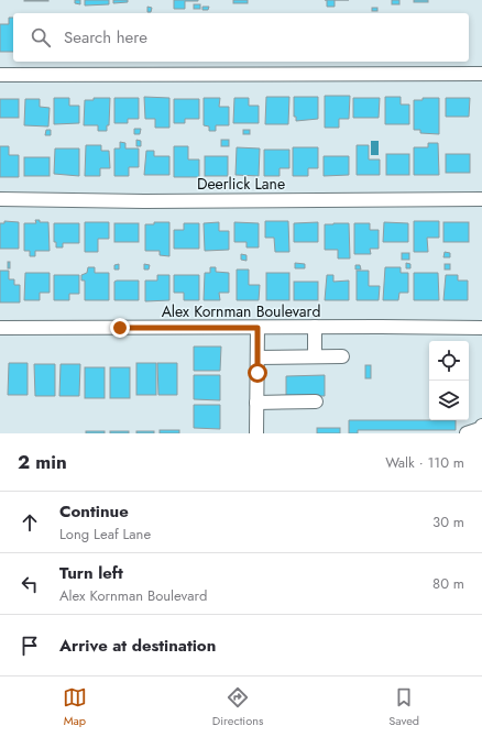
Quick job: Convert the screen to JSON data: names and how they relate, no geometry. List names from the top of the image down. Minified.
{"streets":{"street":["Deerlick Lane","Alex Kornman Boulevard"]},"page":{"search":"Search here","heading":["2 min","Walk · 110 m"],"list":[["Continue","Long Leaf Lane","30 m"],["Turn left","Alex Kornman Boulevard","80 m"],"Arrive at destination"],"nav":["Map","Directions","Saved"]}}
